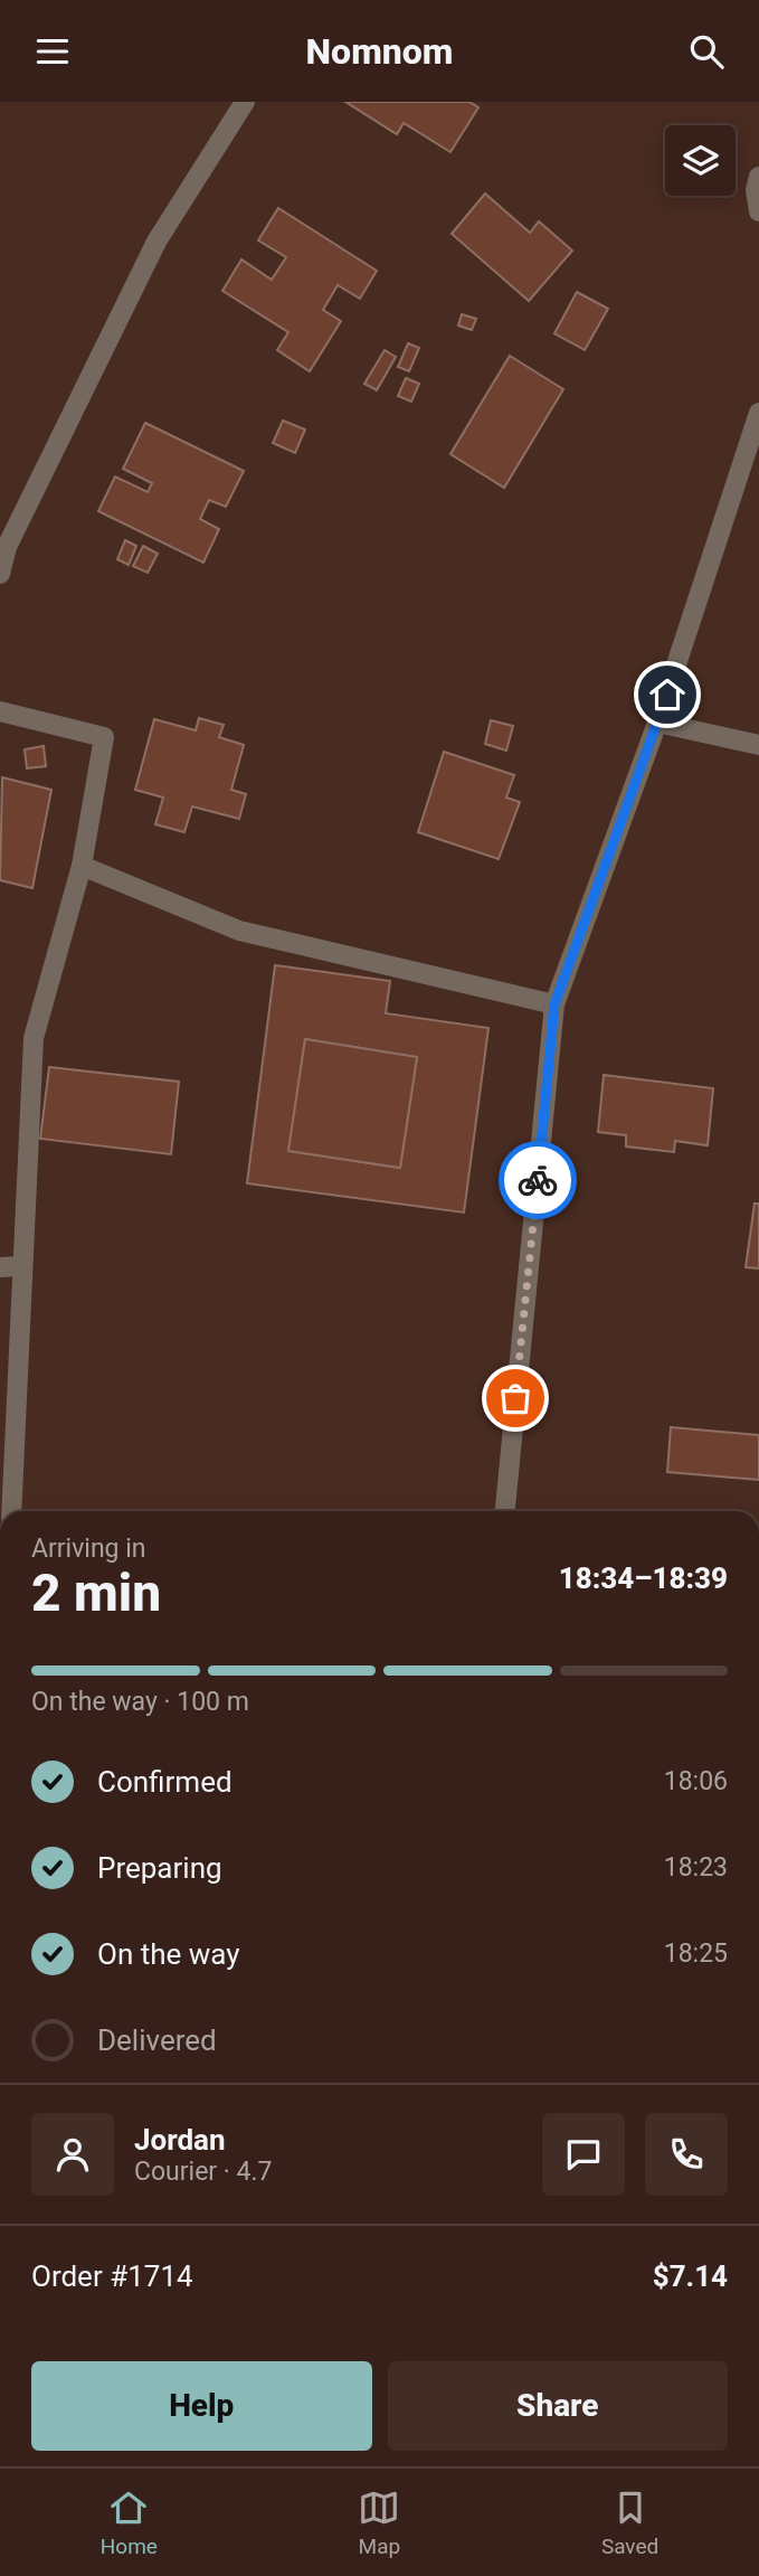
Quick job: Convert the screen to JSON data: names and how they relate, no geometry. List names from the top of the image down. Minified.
{"page":{"header":"Nomnom","heading":["2 min","Arriving in","18:34–18:39"],"panel":["Jordan","Courier · 4.7","Order #1714","$7.14"],"bar":"On the way · 100 m","list":[["Confirmed","18:06"],["Preparing","18:23"],["On the way","18:25"],"Delivered"],"buttons":["Help","Share"],"tabs":["Home","Map","Saved"]}}
